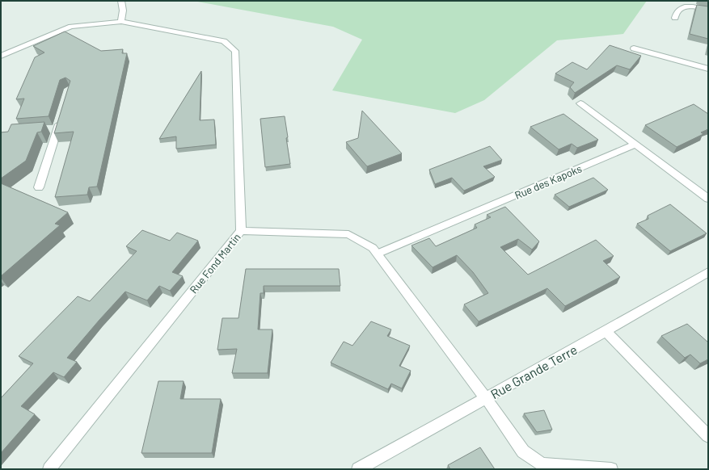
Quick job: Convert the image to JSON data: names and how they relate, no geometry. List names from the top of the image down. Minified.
{"streets":{"street":["Rue des Kapoks","Rue Fond Martin","Rue Grande Terre"]}}
